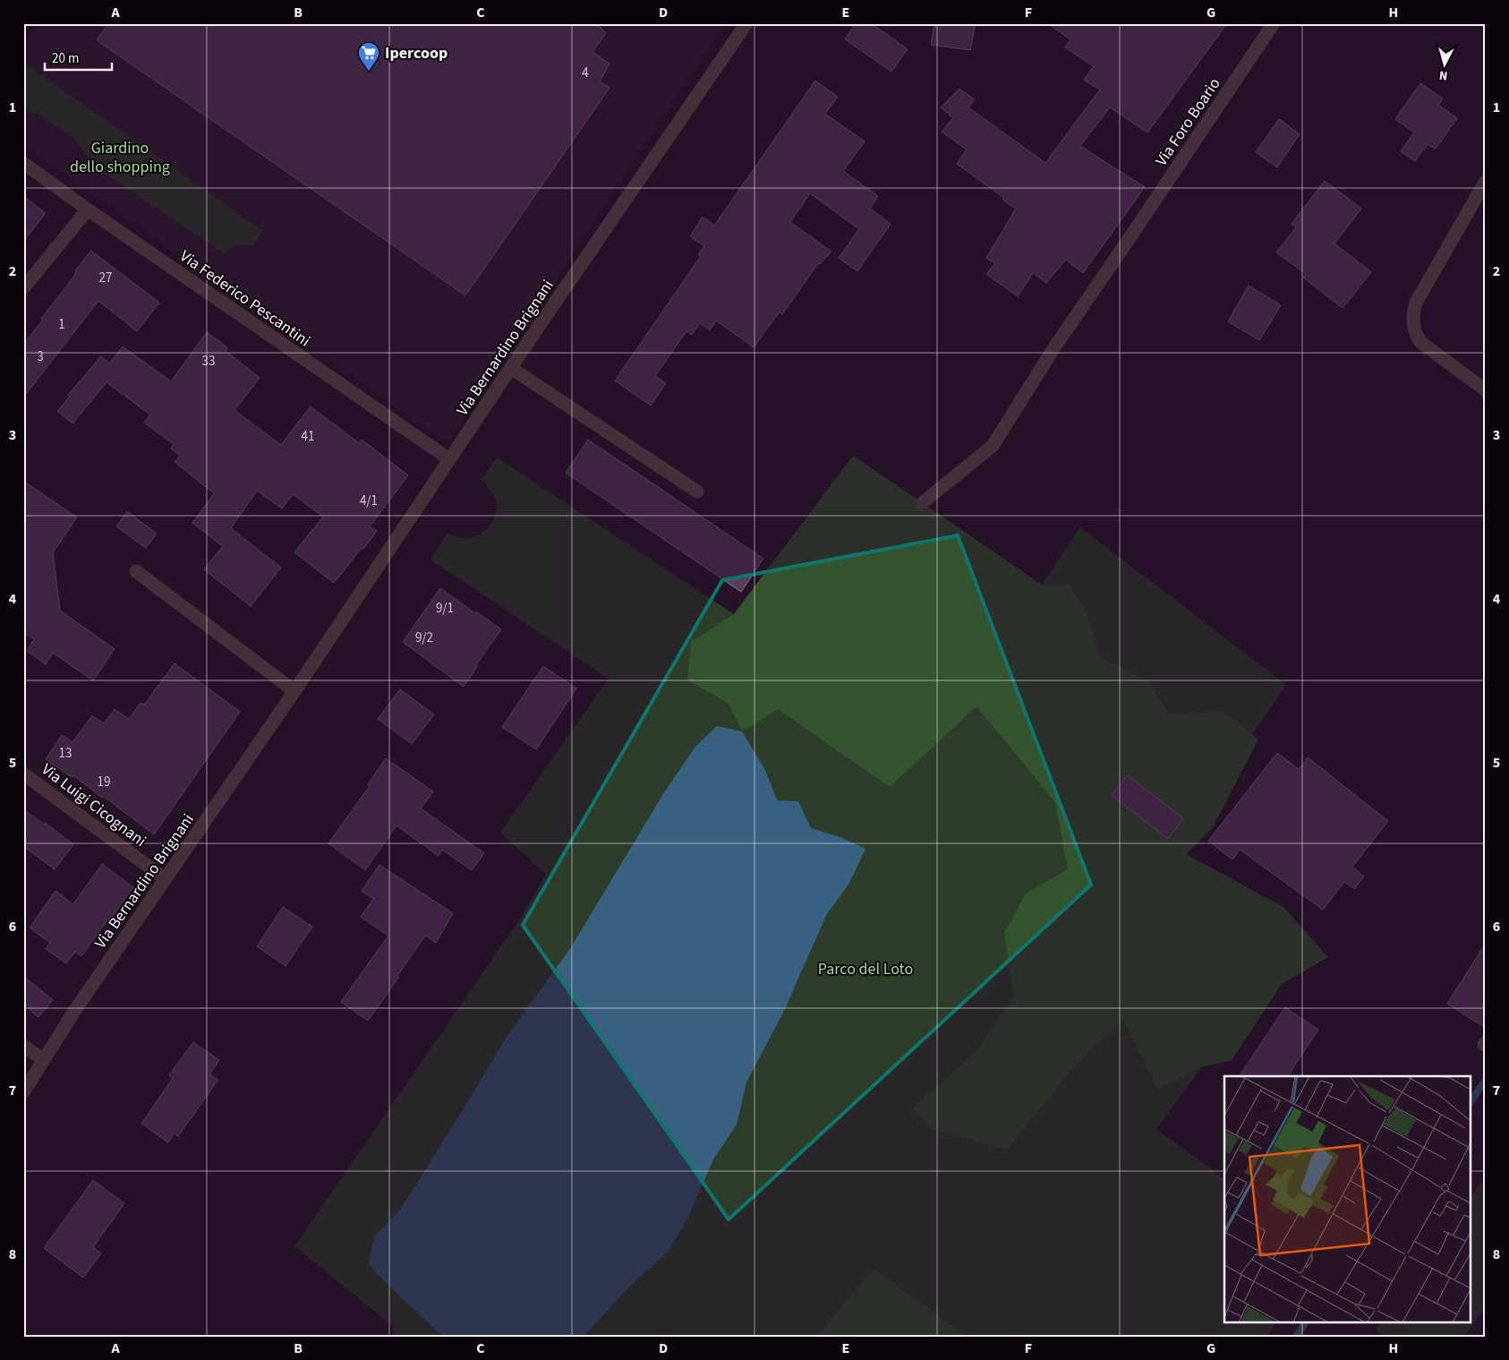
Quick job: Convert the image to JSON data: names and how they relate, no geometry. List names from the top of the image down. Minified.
{"streets":{"street":["Via Foro Boario","Via Federico Pescantini","Via Bernardino Brignani","Via Luigi Cicognani"]},"crossings":[["Via Federico Pescantini","Via Bernardino Brignani"],["Via Bernardino Brignani","Via Luigi Cicognani"]],"parks":["Giardino dello shopping","Parco del Loto"],"places":{"supermarket":["Ipercoop"]},"house_numbers":["4","27","1","3","33","41","4/1","9/1","9/2","13","19"],"scale_bar":"20 m","north":"bottom","grid":{"columns":["A","B","C","D","E","F","G","H"],"rows":["1","2","3","4","5","6","7","8"]}}
